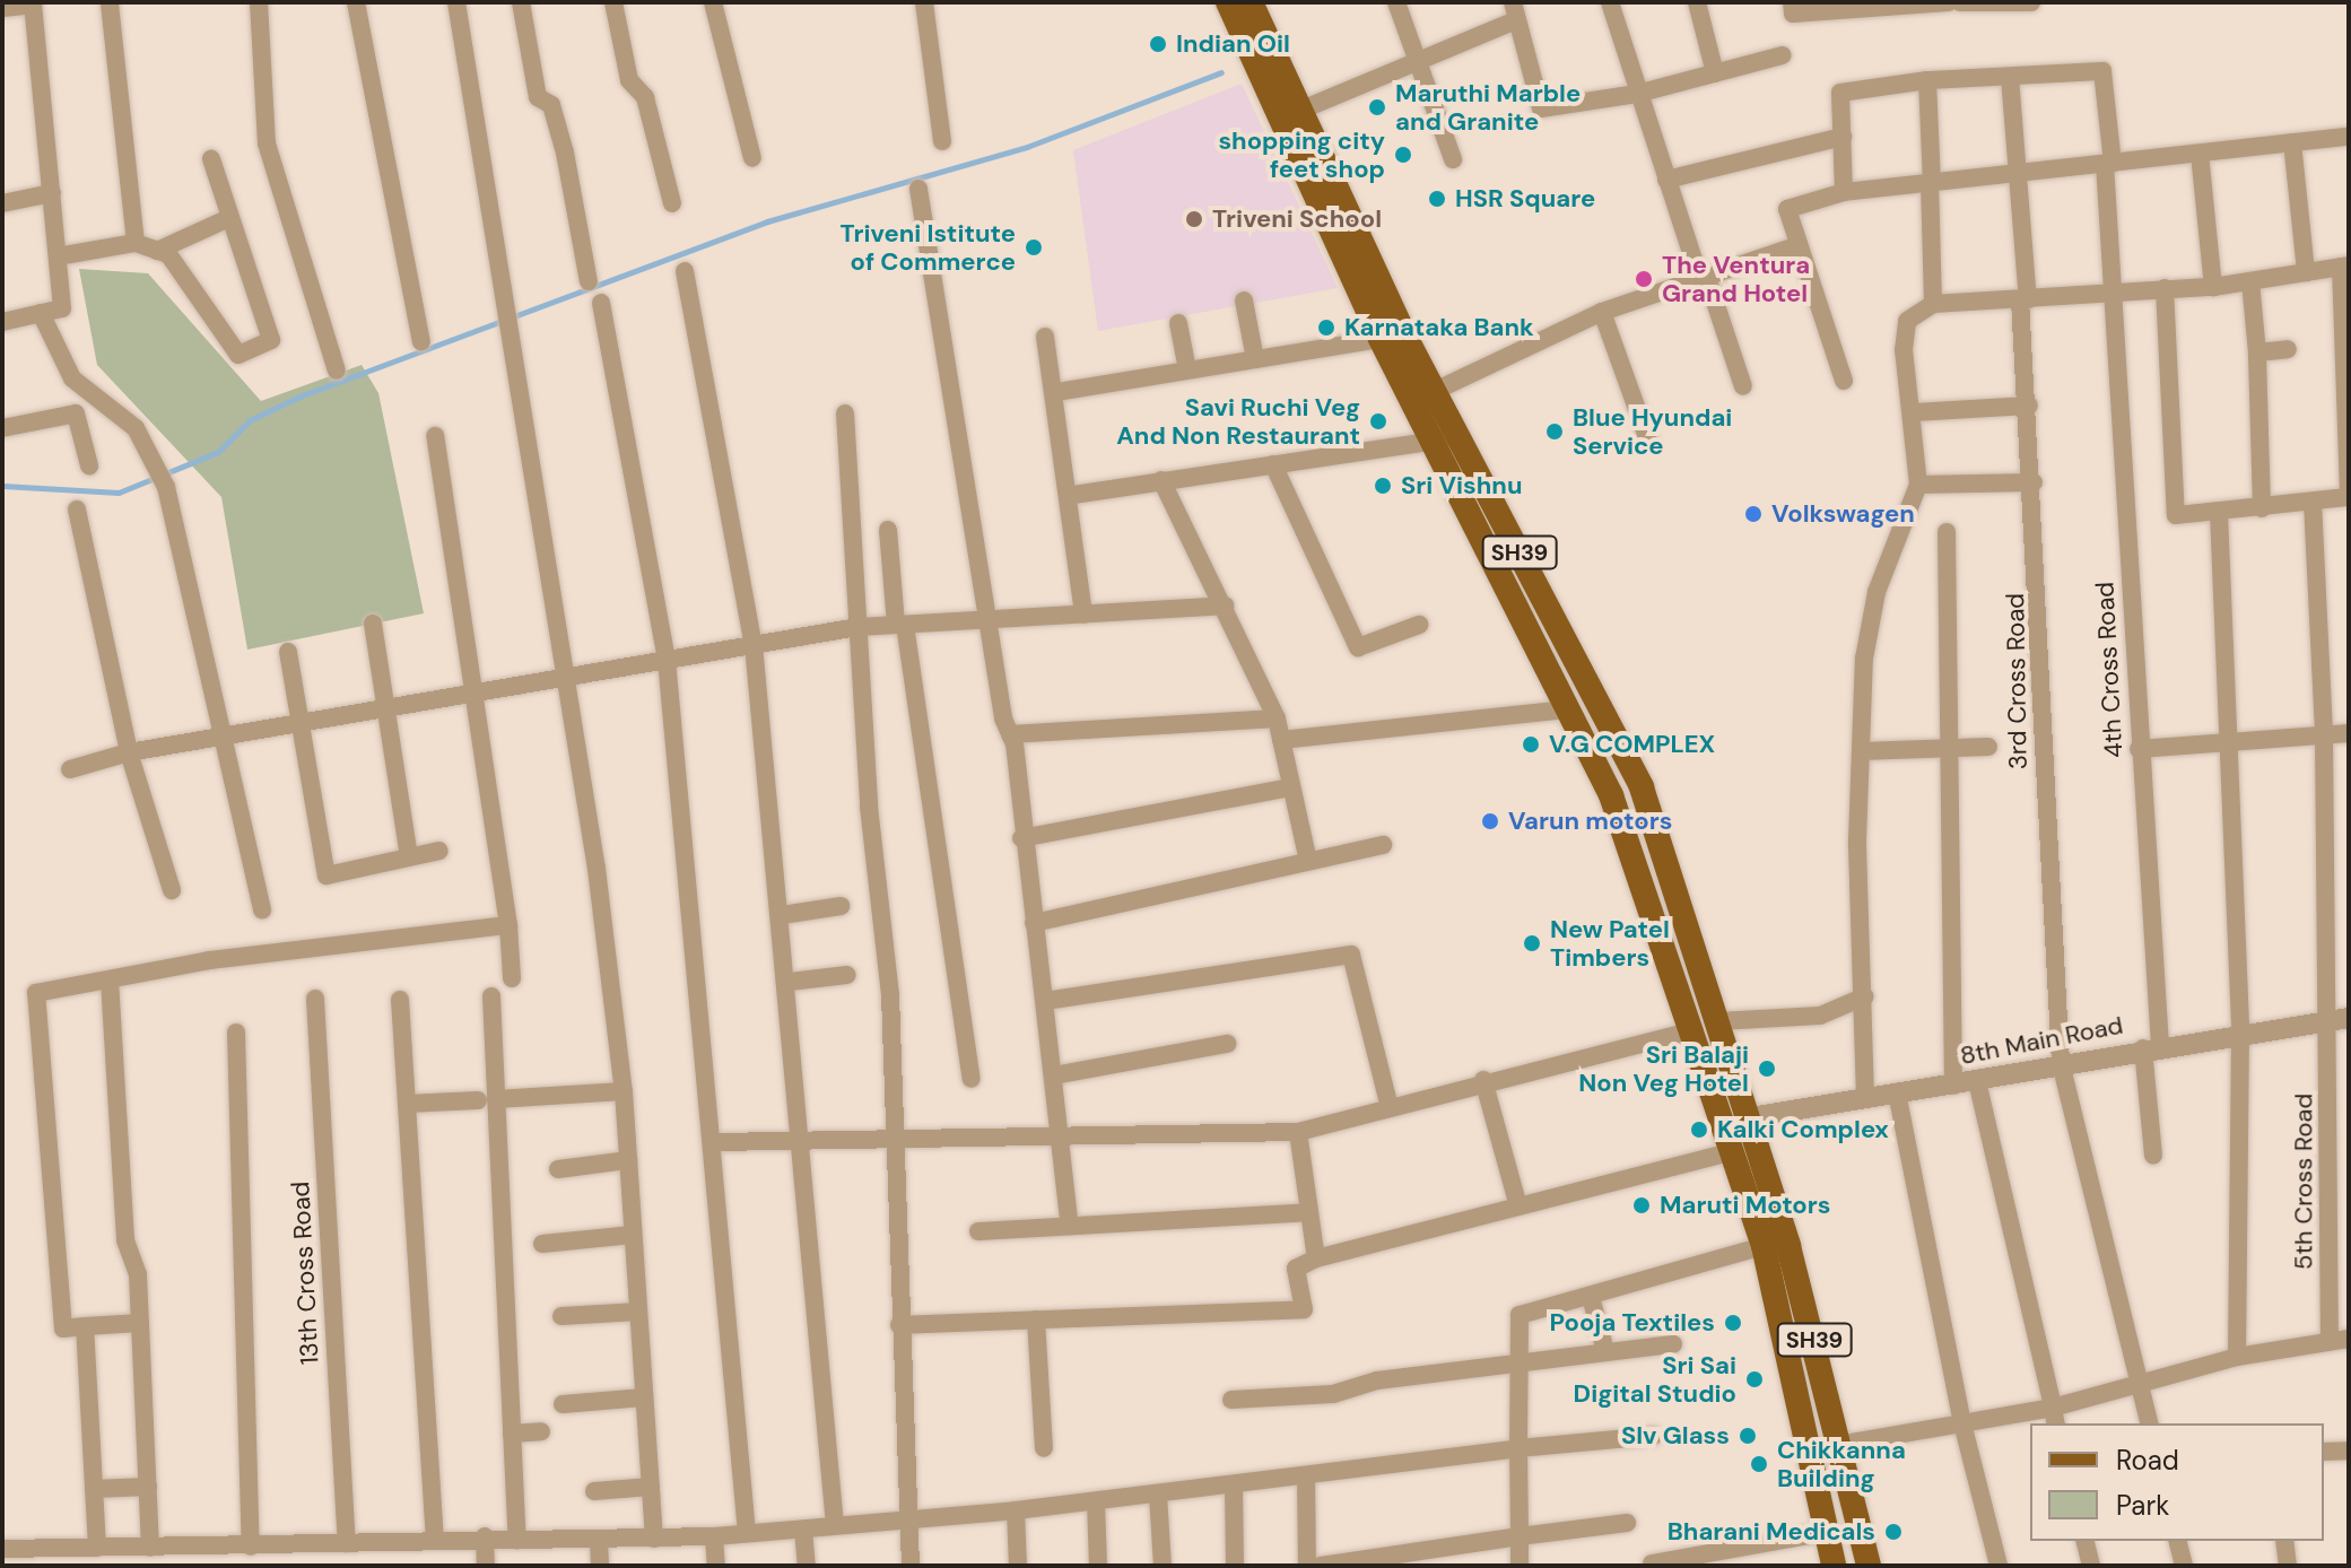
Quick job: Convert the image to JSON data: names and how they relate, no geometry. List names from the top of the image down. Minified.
{"streets":{"main road":["SH39"],"street":["4th Cross Road","3rd Cross Road","8th Main Road","5th Cross Road","13th Cross Road"]},"crossings":[["SH39","8th Main Road"],["4th Cross Road","3rd Cross Road"],["4th Cross Road","8th Main Road"],["3rd Cross Road","8th Main Road"],["8th Main Road","5th Cross Road"]],"places":["Indian Oil","Maruthi Marble and Granite","shopping city feet shop","HSR Square","Triveni School","Triveni Istitute of Commerce","The Ventura Grand Hotel","Karnataka Bank","Savi Ruchi Veg And Non Restaurant","Blue Hyundai Service","Sri Vishnu","Volkswagen","V.G COMPLEX","Varun motors","New Patel Timbers","Sri Balaji Non Veg Hotel","Kalki Complex","Maruti Motors","Pooja Textiles","Sri Sai Digital Studio","Slv Glass","Chikkanna Building","Bharani Medicals"],"legend":["Road","Park"]}
